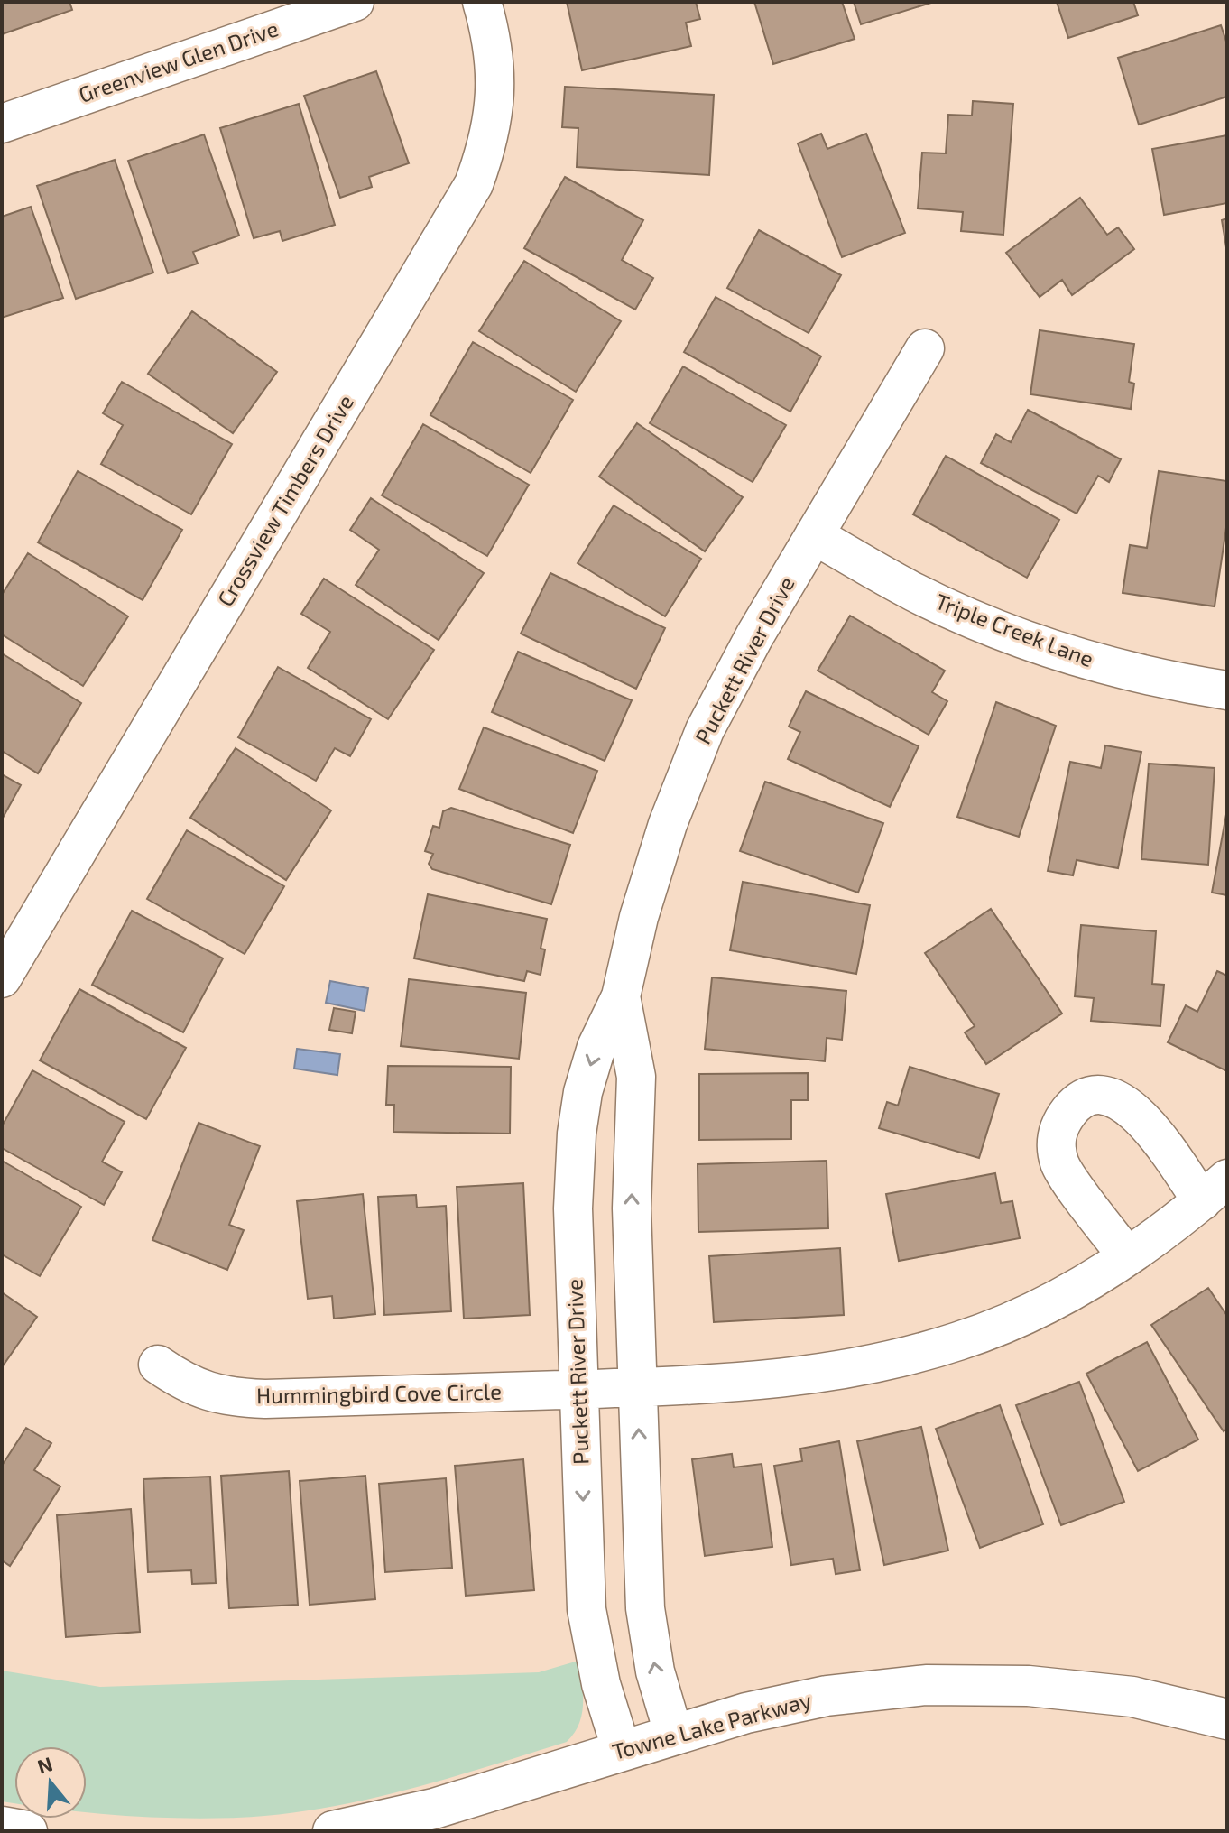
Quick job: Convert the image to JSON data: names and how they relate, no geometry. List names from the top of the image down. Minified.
{"streets":{"street":["Greenview Glen Drive","Crossview Timbers Drive","Triple Creek Lane","Puckett River Drive","Hummingbird Cove Circle","Towne Lake Parkway"]},"crossings":[["Triple Creek Lane","Puckett River Drive"],["Puckett River Drive","Hummingbird Cove Circle"],["Puckett River Drive","Towne Lake Parkway"]],"north":"top"}
